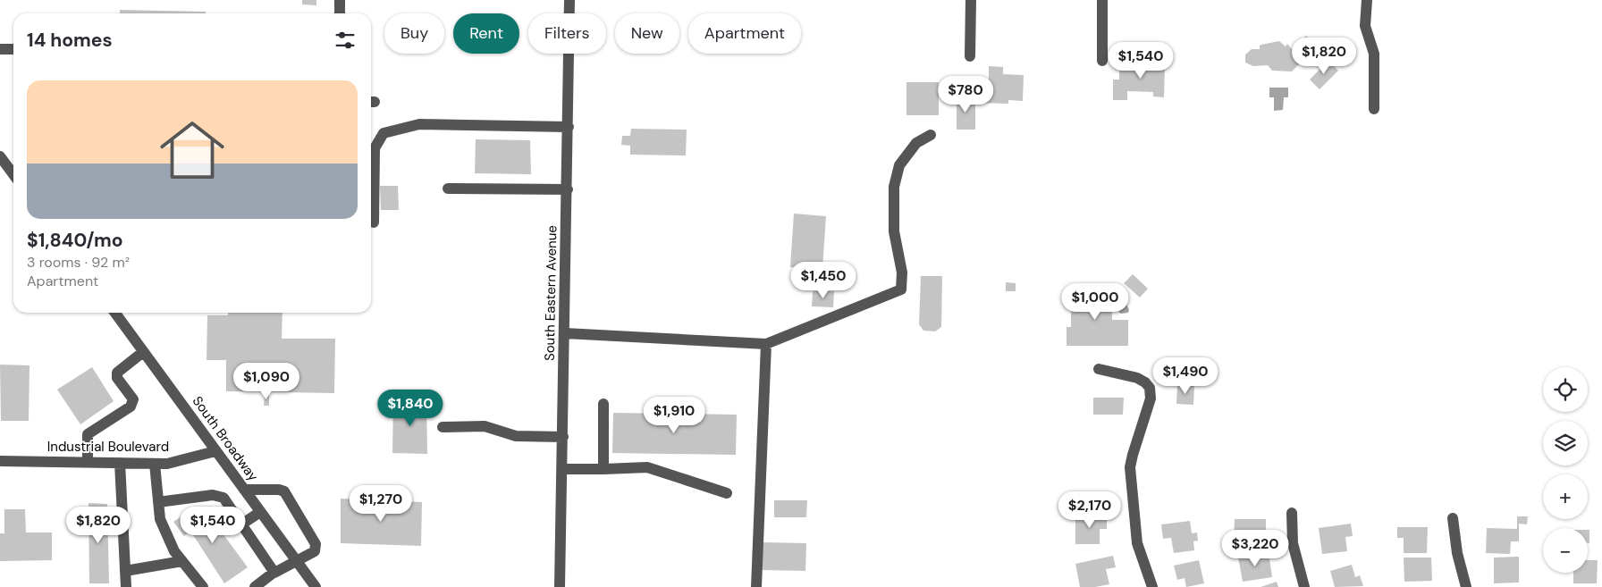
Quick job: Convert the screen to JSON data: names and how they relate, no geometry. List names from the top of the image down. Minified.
{"streets":{"street":["South Eastern Avenue","South Broadway","Industrial Boulevard"]},"crossings":[["South Broadway","Industrial Boulevard"]],"page":{"chip":["Buy","Rent","Filters","New","Apartment"],"heading":"14 homes","price":["$1,820","$1,540","$780","$1,450","$1,000","$1,490","$1,090","$1,840","$1,910","$1,270","$2,170","$1,820","$1,540","$3,220"],"list":[{"name":"$1,840/mo","note":"3 rooms · 92 m² · Apartment"}],"map_buttons":["+","−"]}}
